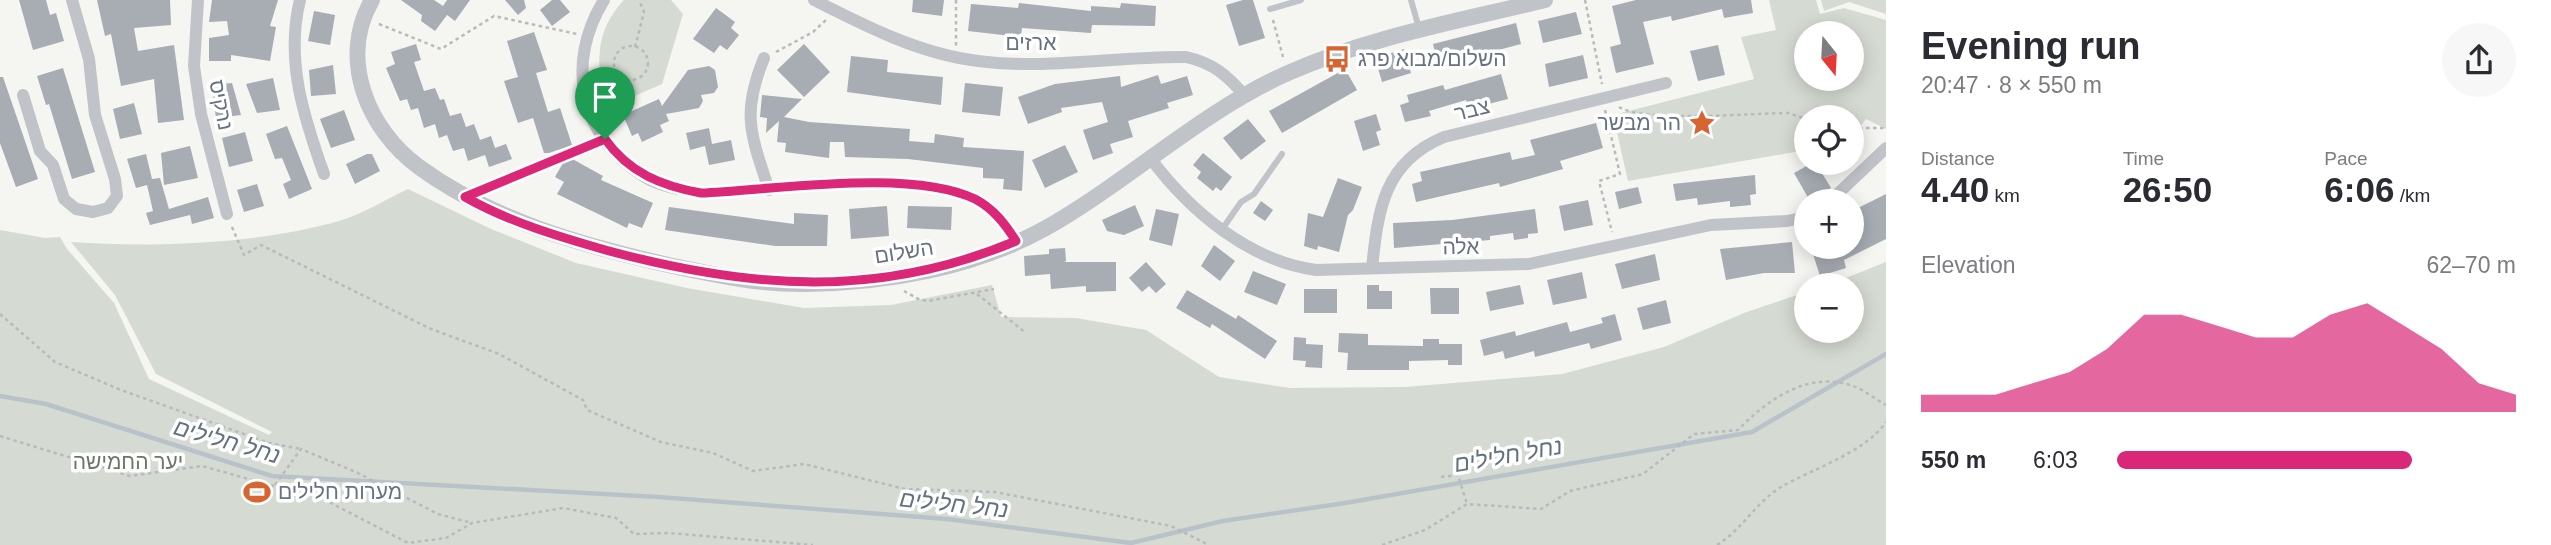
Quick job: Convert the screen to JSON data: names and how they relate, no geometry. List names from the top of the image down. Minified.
{"streets":{"street":["ארזים","נרקיס","צבר","אלה","השלום"]},"crossings":[["ארזים","השלום"],["צבר","אלה"],["אלה","השלום"]],"water":["נחל חלילים"],"parks":["יער החמישה"],"places":{"bus stop":["השלום/מבוא פרג"],"place":["הר מבשר"],"sports":["מערות חלילים"]},"north":"bottom","page":{"heading":["Evening run","20:47 · 8 × 550 m"],"map_buttons":["+","−"],"stats":[["Distance","4.40 km"],["Time","26:50"],["Pace","6:06 /km"]],"chart":["Elevation","62–70 m"],"list":[{"name":"550 m","note":"6:03"}]}}
